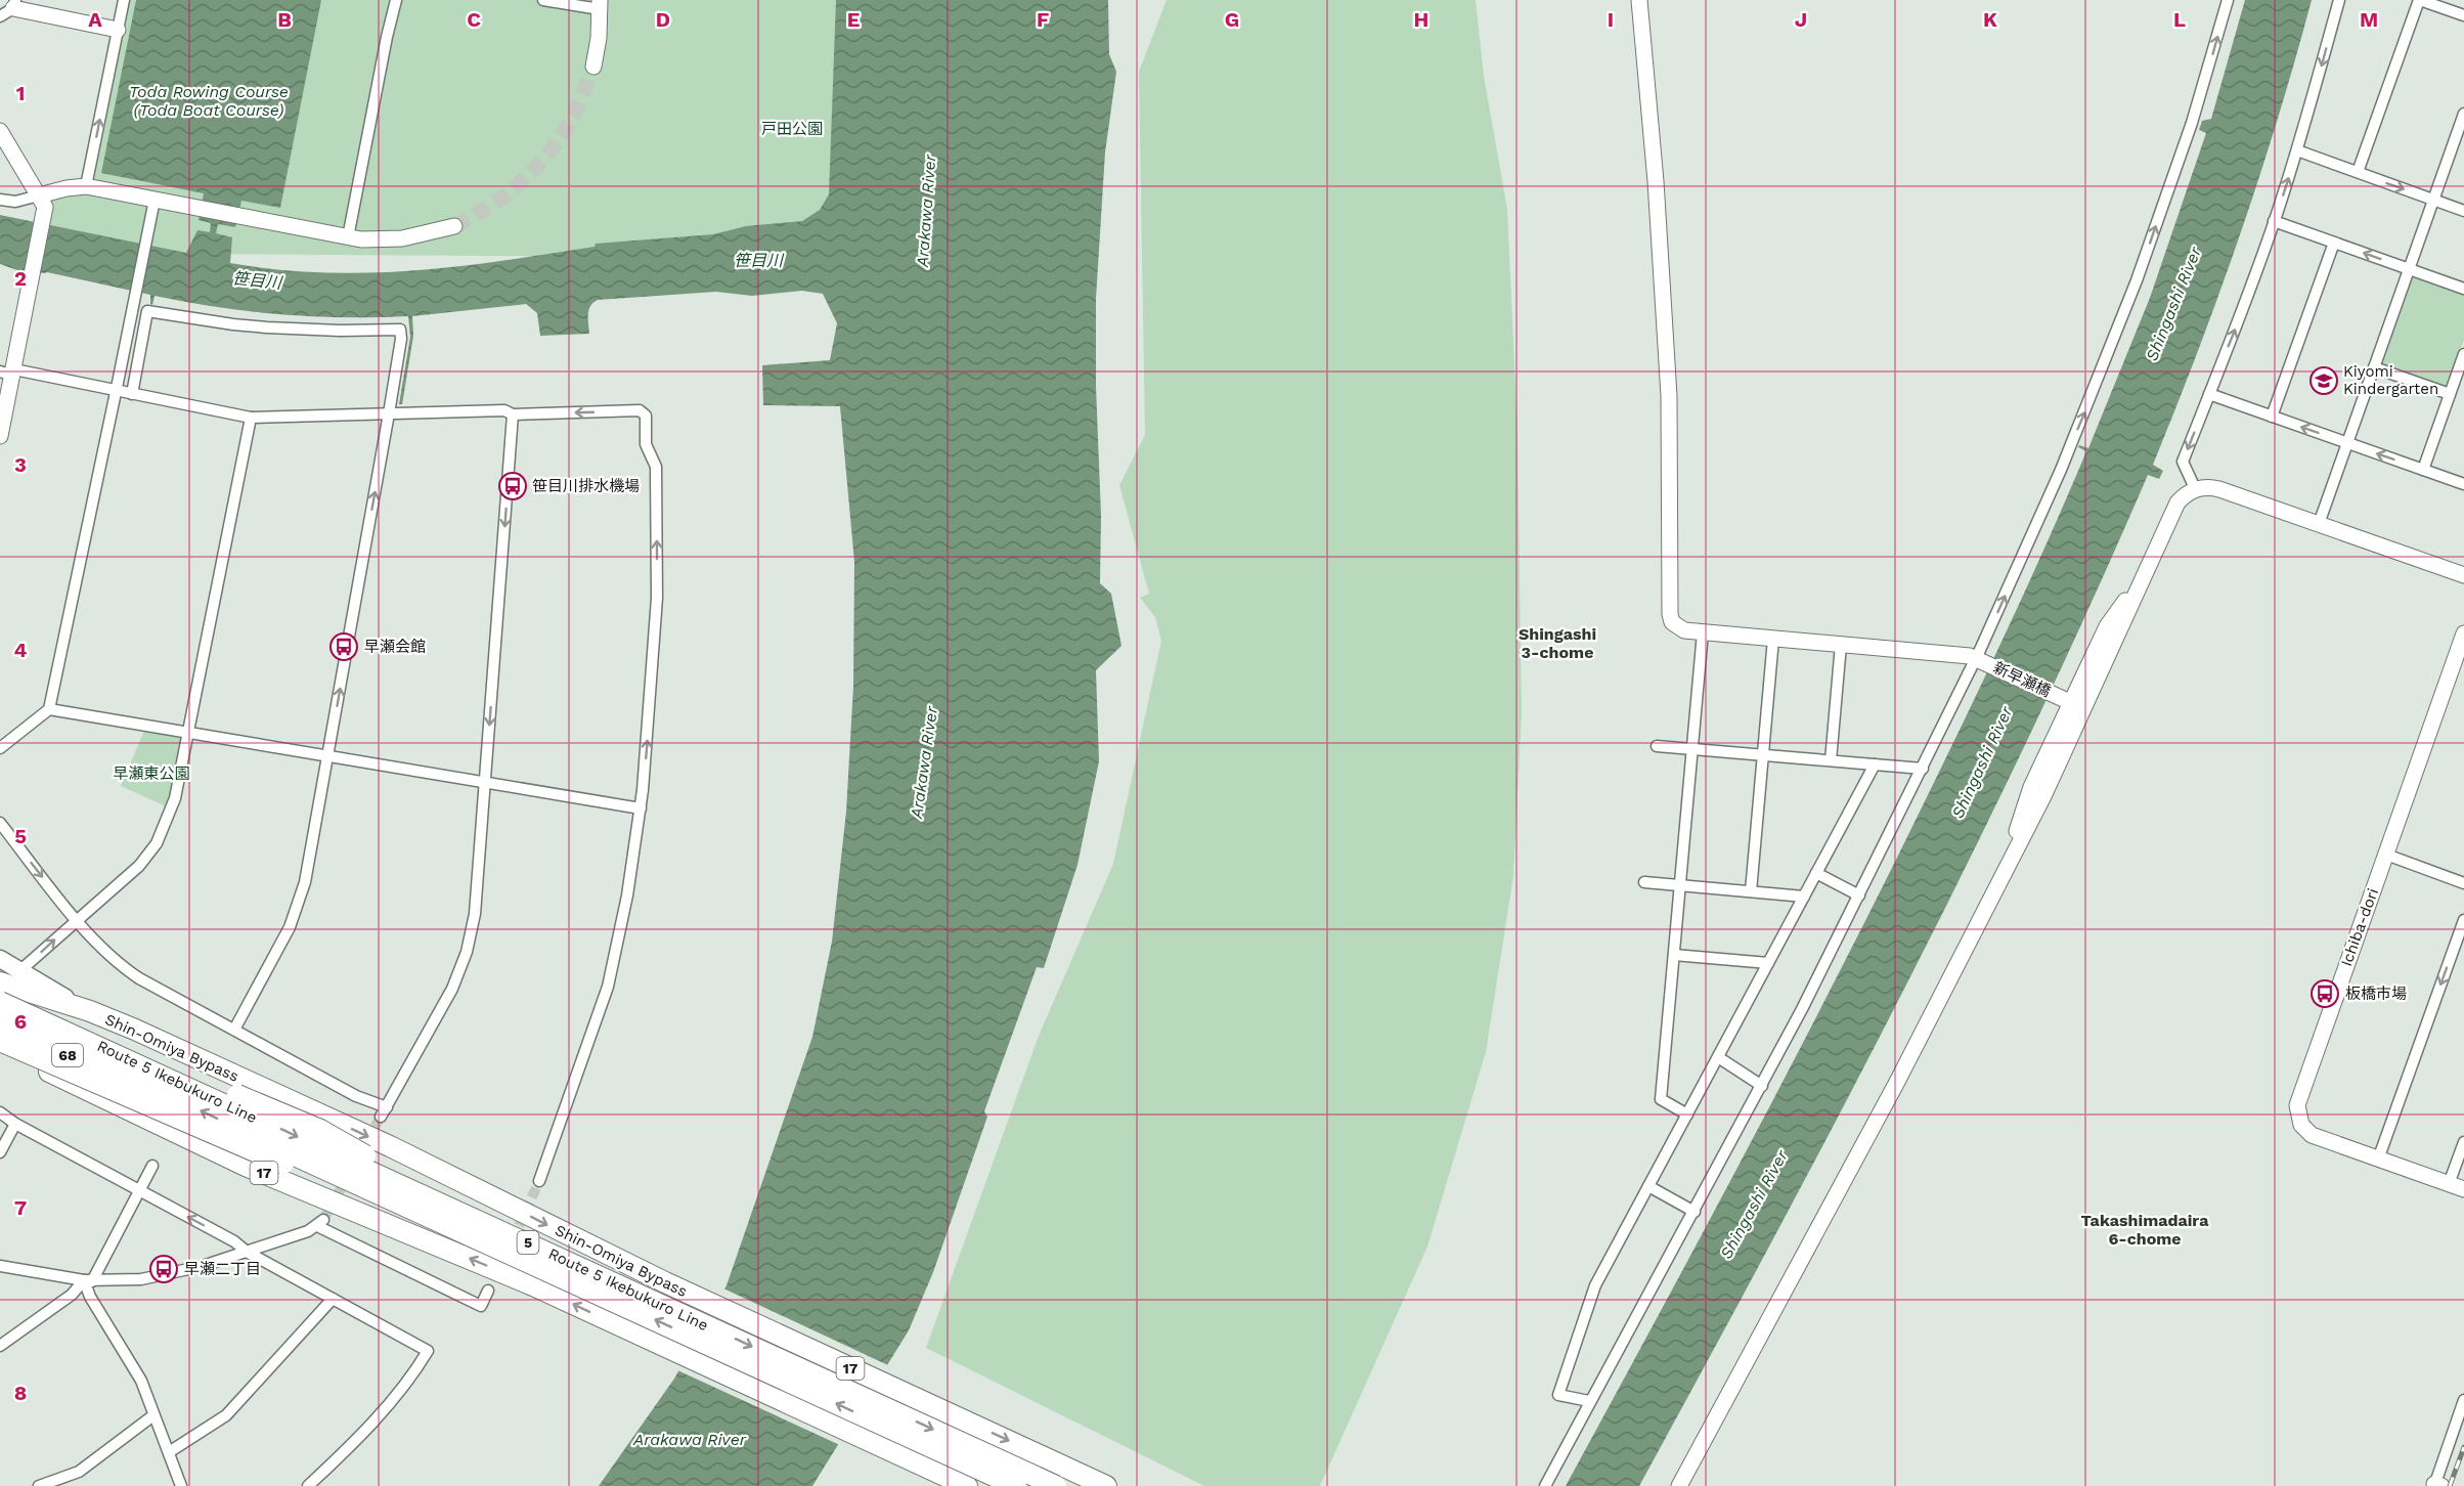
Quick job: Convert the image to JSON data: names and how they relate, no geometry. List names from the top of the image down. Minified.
{"streets":{"highway":["Shin-Omiya Bypass","Route 5 Ikebukuro Line","17","5"],"main road":["68"],"street":["新早瀬橋","Ichiba-dori"]},"crossings":[["Shin-Omiya Bypass","68"],["68","17"]],"districts":["Shingashi 3-chome","Takashimadaira 6-chome"],"water":["Toda Rowing Course (Toda Boat Course)","Arakawa River","笹目川","Shingashi River"],"parks":["戸田公園","早瀬東公園"],"places":{"school or university":["Kiyomi Kindergarten"],"bus stop":["笹目川排水機場","早瀬会館","板橋市場","早瀬二丁目"]},"grid":{"columns":["A","B","C","D","E","F","G","H","I","J","K","L","M"],"rows":["1","2","3","4","5","6","7","8"]}}
